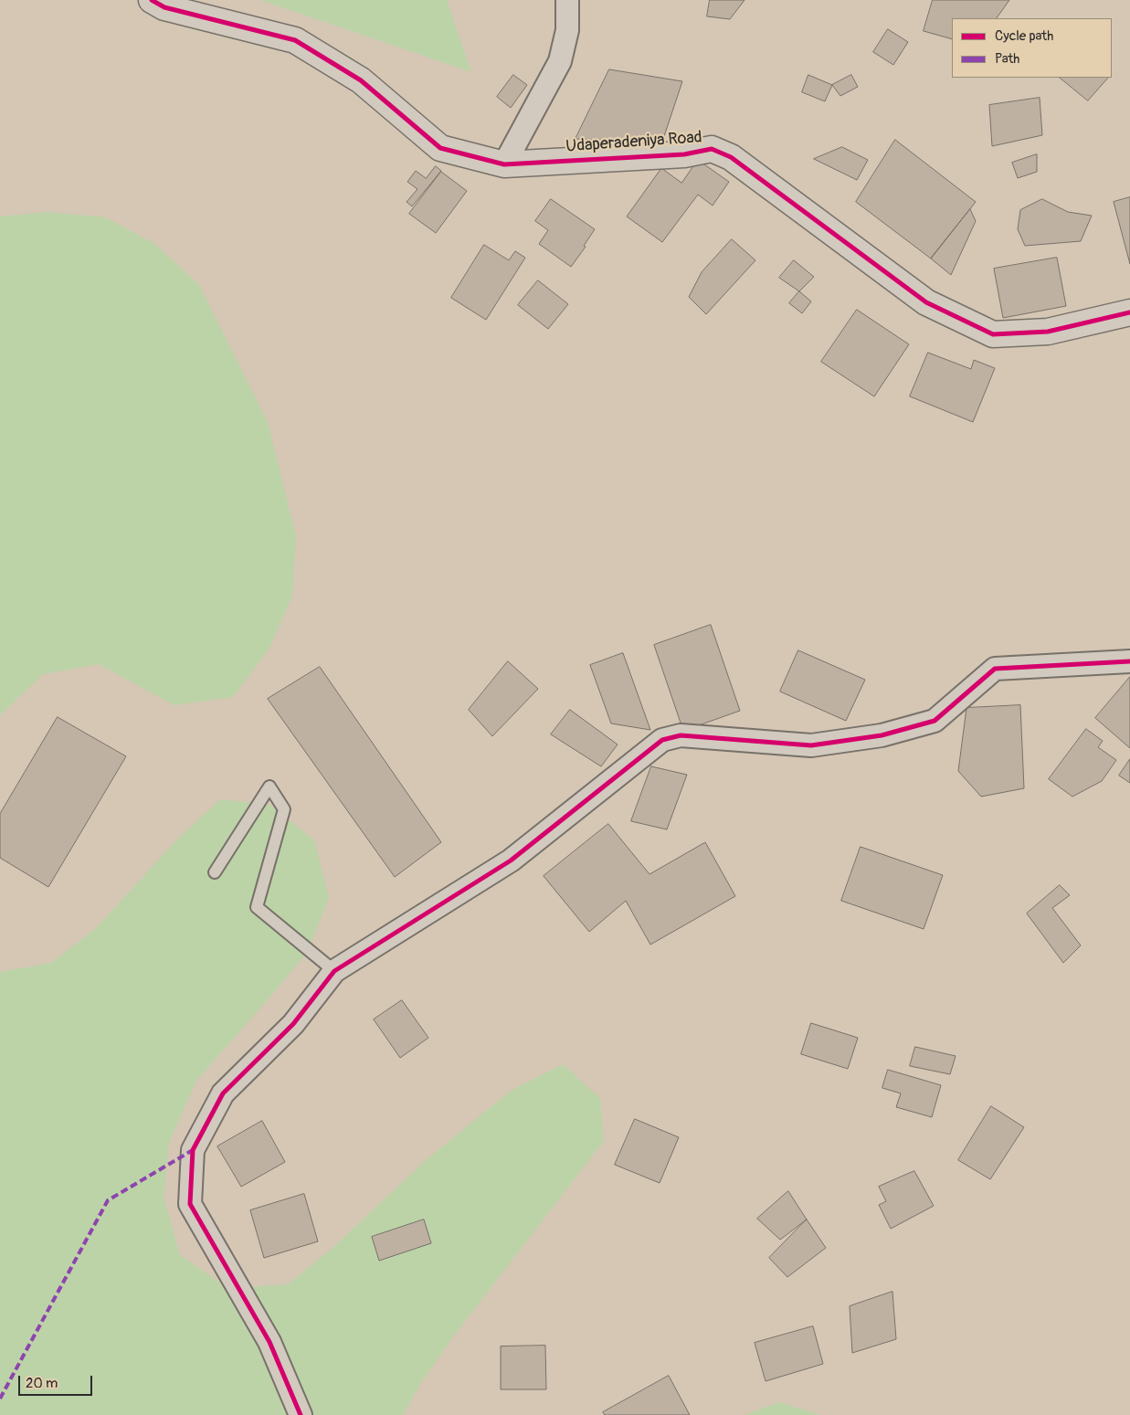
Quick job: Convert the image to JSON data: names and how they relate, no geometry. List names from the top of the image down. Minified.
{"streets":{"street":["Udaperadeniya Road"]},"legend":["Cycle path","Path"],"scale_bar":"20 m"}
